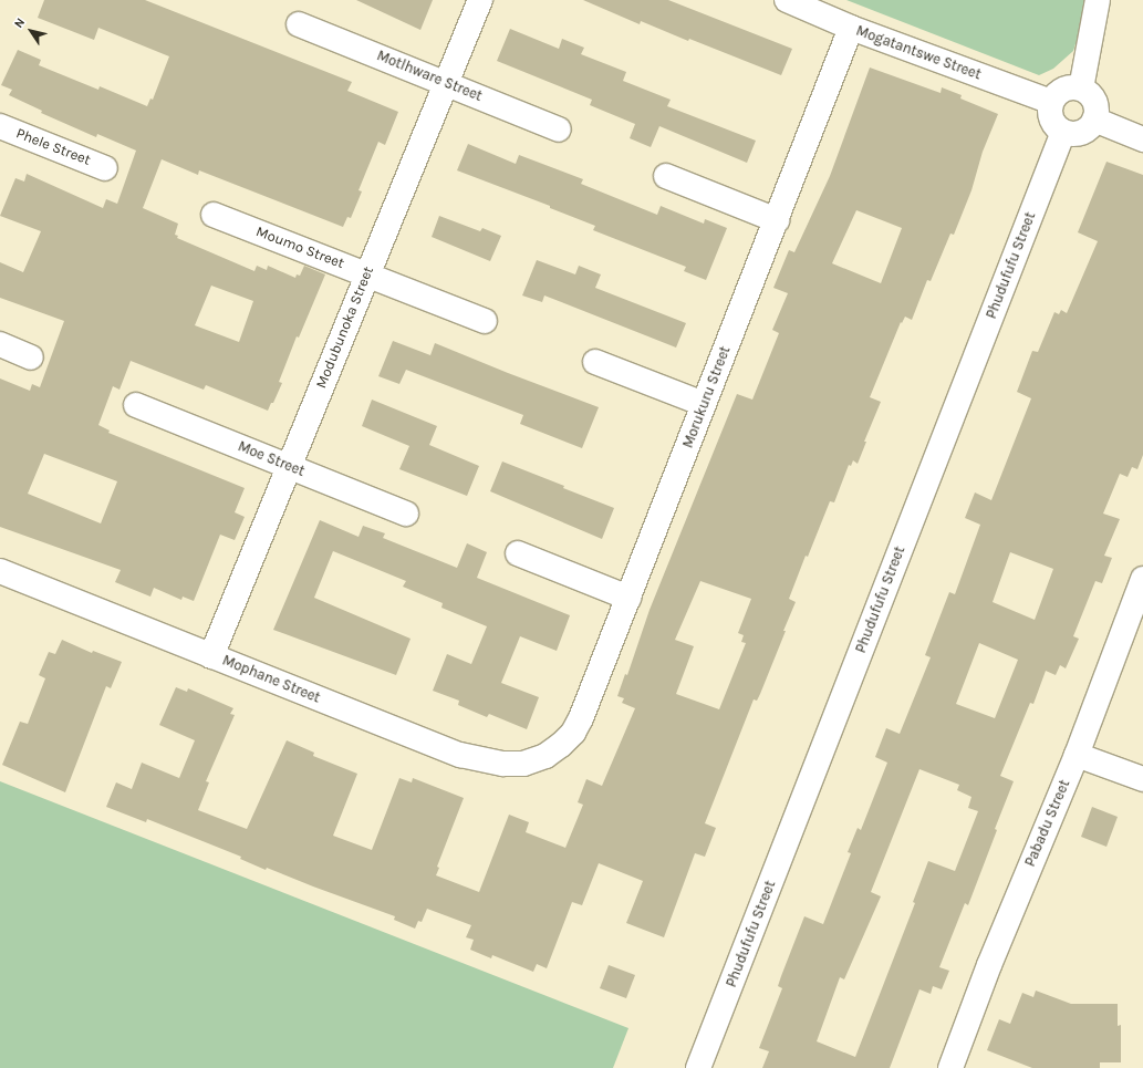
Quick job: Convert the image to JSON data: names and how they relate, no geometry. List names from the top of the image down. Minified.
{"streets":{"street":["Mogatantswe Street","Motlhware Street","Phele Street","Moumo Street","Phudufufu Street","Modubunoka Street","Morukuru Street","Moe Street","Mophane Street","Pabadu Street"]},"crossings":[["Mogatantswe Street","Phudufufu Street"],["Mogatantswe Street","Morukuru Street"],["Motlhware Street","Modubunoka Street"],["Moumo Street","Modubunoka Street"],["Modubunoka Street","Moe Street"],["Modubunoka Street","Mophane Street"],["Morukuru Street","Mophane Street"]],"north":"top left"}
